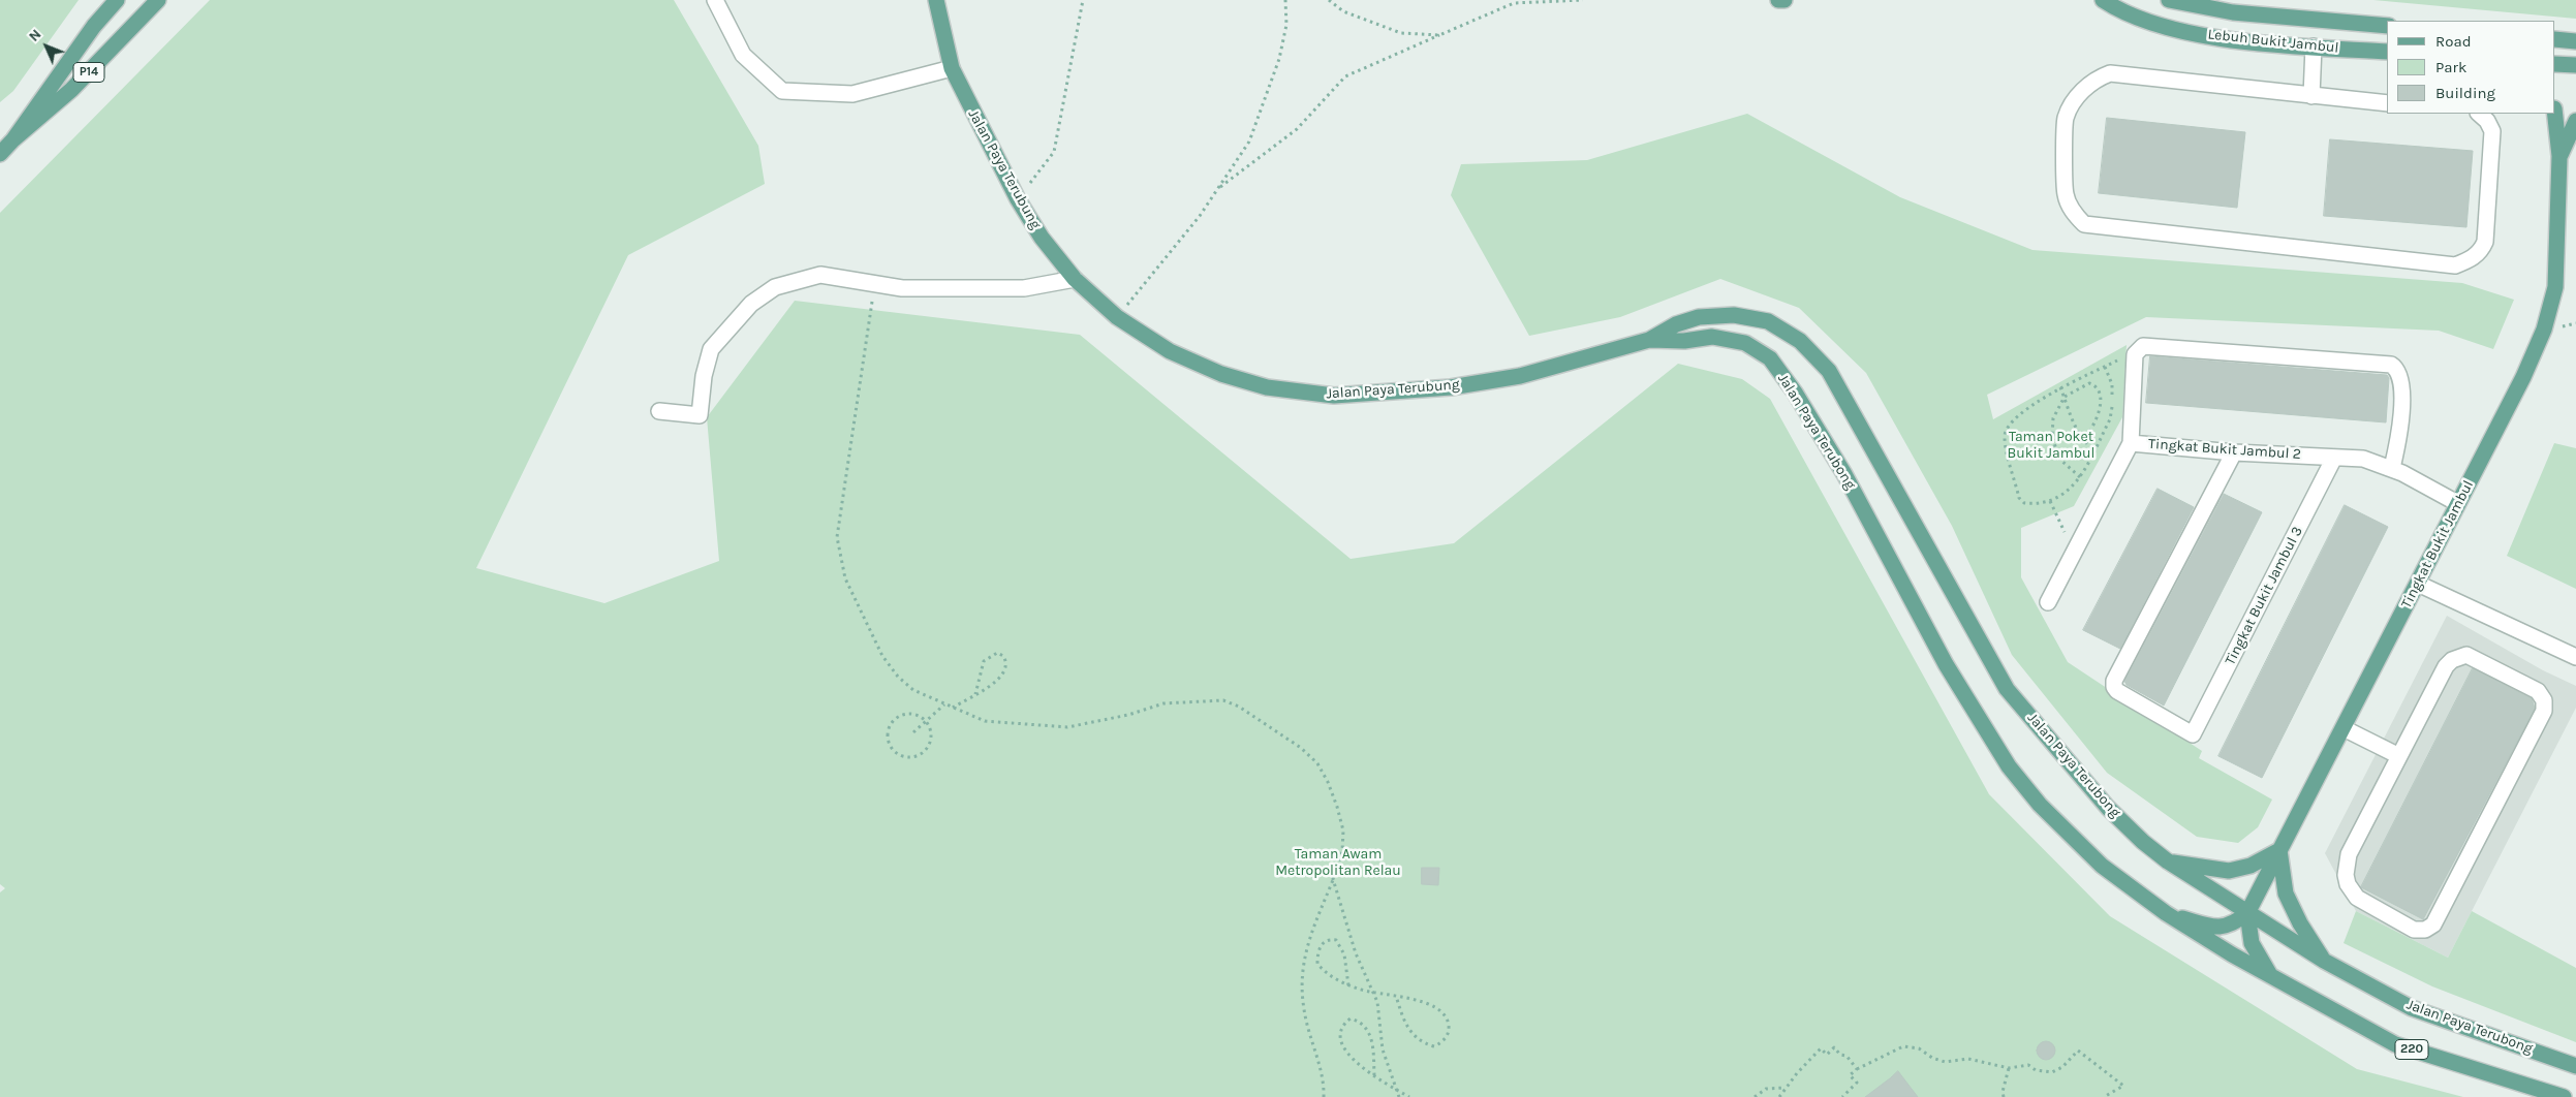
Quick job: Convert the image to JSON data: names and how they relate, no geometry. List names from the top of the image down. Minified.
{"streets":{"main road":["Lebuh Bukit Jambul","P14","Jalan Paya Terubung","Jalan Paya Terubong","Tingkat Bukit Jambul","220"],"street":["Tingkat Bukit Jambul 2","Tingkat Bukit Jambul 3"]},"crossings":[["Jalan Paya Terubung","Jalan Paya Terubong"],["Jalan Paya Terubong","Tingkat Bukit Jambul"],["Tingkat Bukit Jambul 2","Tingkat Bukit Jambul"],["Tingkat Bukit Jambul 2","Tingkat Bukit Jambul 3"]],"parks":["Taman Poket Bukit Jambul","Taman Awam Metropolitan Relau"],"legend":["Road","Park","Building"],"north":"top left"}
